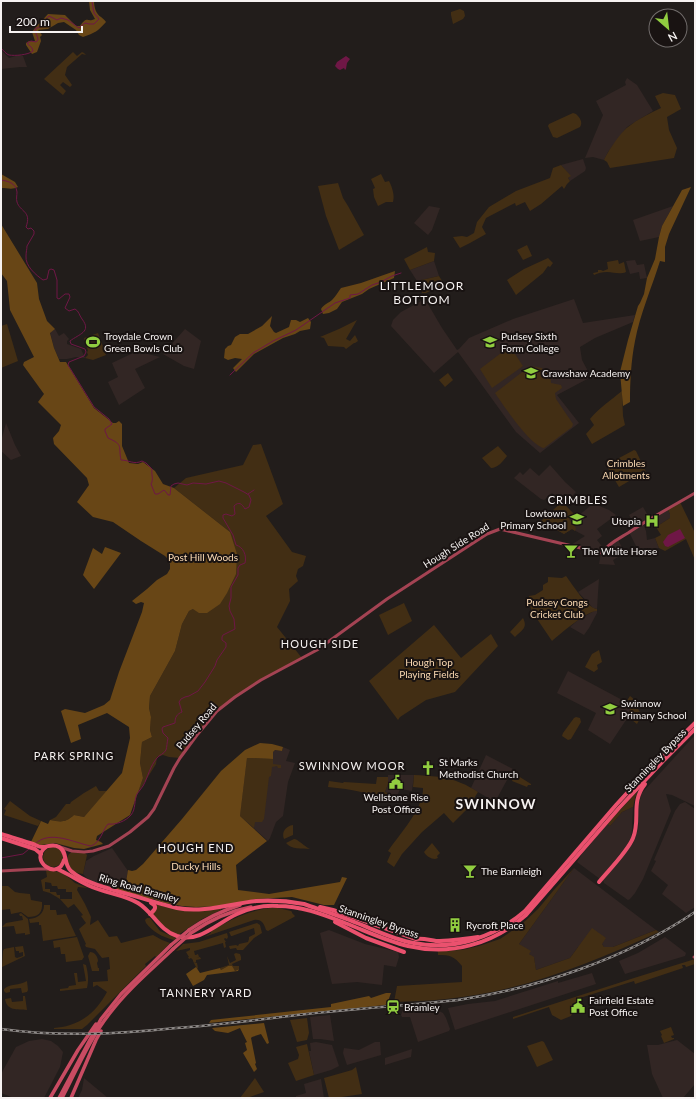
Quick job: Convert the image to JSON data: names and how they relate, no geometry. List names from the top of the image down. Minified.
{"streets":{"highway":["Stanningley Bypass","Ring Road Bramley"],"main road":["Hough Side Road","Pudsey Road"]},"crossings":[["Hough Side Road","Pudsey Road"],["Pudsey Road","Ring Road Bramley"],["Stanningley Bypass","Ring Road Bramley"]],"districts":["LITTLEMOOR BOTTOM","CRIMBLES","HOUGH SIDE","PARK SPRING","SWINNOW MOOR","SWINNOW","HOUGH END","TANNERY YARD"],"parks":["Crimbles Allotments","Post Hill Woods","Pudsey Congs Cricket Club","Hough Top Playing Fields","Ducky Hills"],"places":{"sports":["Troydale Crown Green Bowls Club"],"school or university":["Pudsey Sixth Form College","Crawshaw Academy","Lowtown Primary School","Swinnow Primary School"],"hospital":["Utopia"],"bar":["The White Horse","The Barnleigh"],"church":["St Marks Methodist Church"],"public building":["Wellstone Rise Post Office","Fairfield Estate Post Office"],"building":["Rycroft Place"],"station":["Bramley"]},"scale_bar":"200 m","north":"bottom right"}
